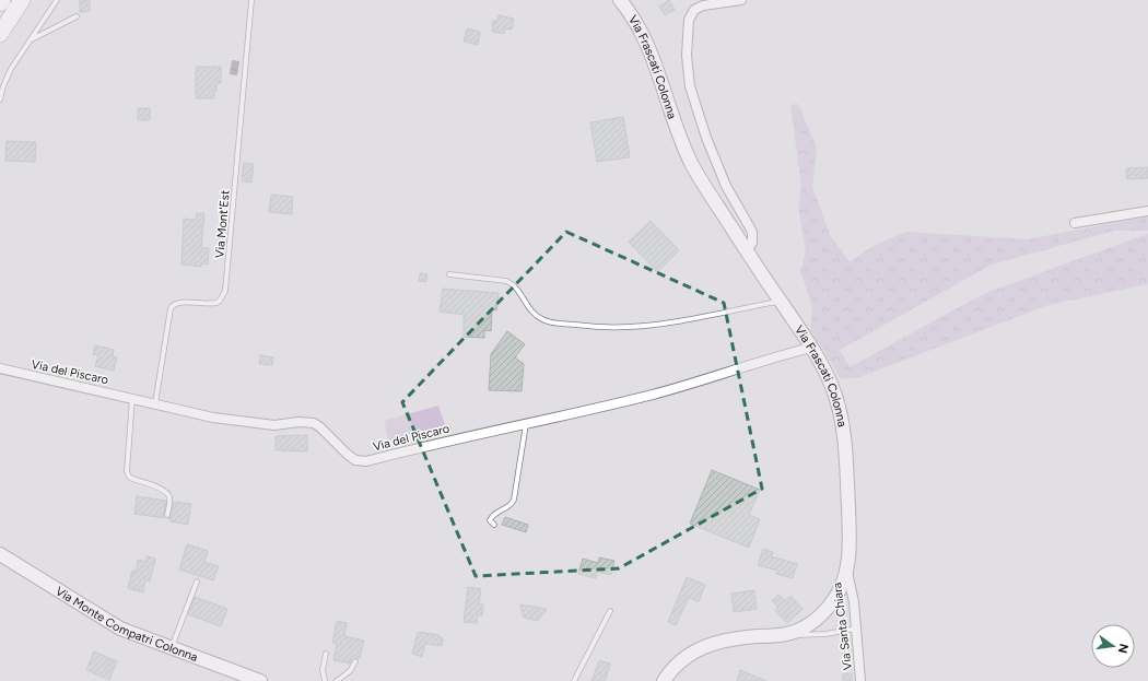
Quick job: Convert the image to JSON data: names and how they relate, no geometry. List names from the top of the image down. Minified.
{"streets":{"street":["Via Frascati Colonna","Via del Piscaro","Via Monte Compatri Colonna","Via Santa Chiara"],"lane":["Via Mont'Est"]},"crossings":[["Via Frascati Colonna","Via del Piscaro"],["Via Frascati Colonna","Via Santa Chiara"],["Via Mont'Est","Via del Piscaro"]],"north":"right"}
